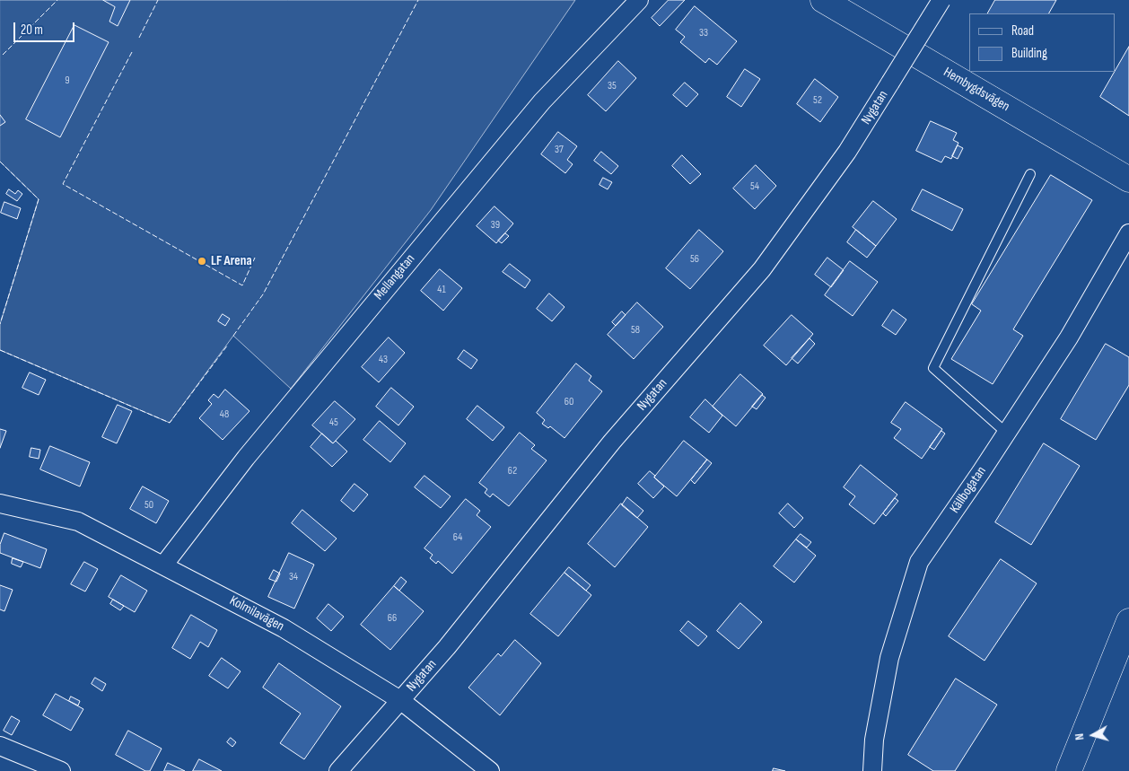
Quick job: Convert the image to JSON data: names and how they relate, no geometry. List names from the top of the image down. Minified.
{"streets":{"main road":["Hembygdsvägen"],"street":["Nygatan","Mellangatan","Källbogatan","Kolmilavägen"]},"crossings":[["Nygatan","Kolmilavägen"],["Mellangatan","Kolmilavägen"]],"places":["LF Arena"],"house_numbers":["33","9","35","52","37","54","39","56","41","58","43","60","48","45","62","50","64","34","66"],"legend":["Road","Building"],"scale_bar":"20 m","north":"left"}
